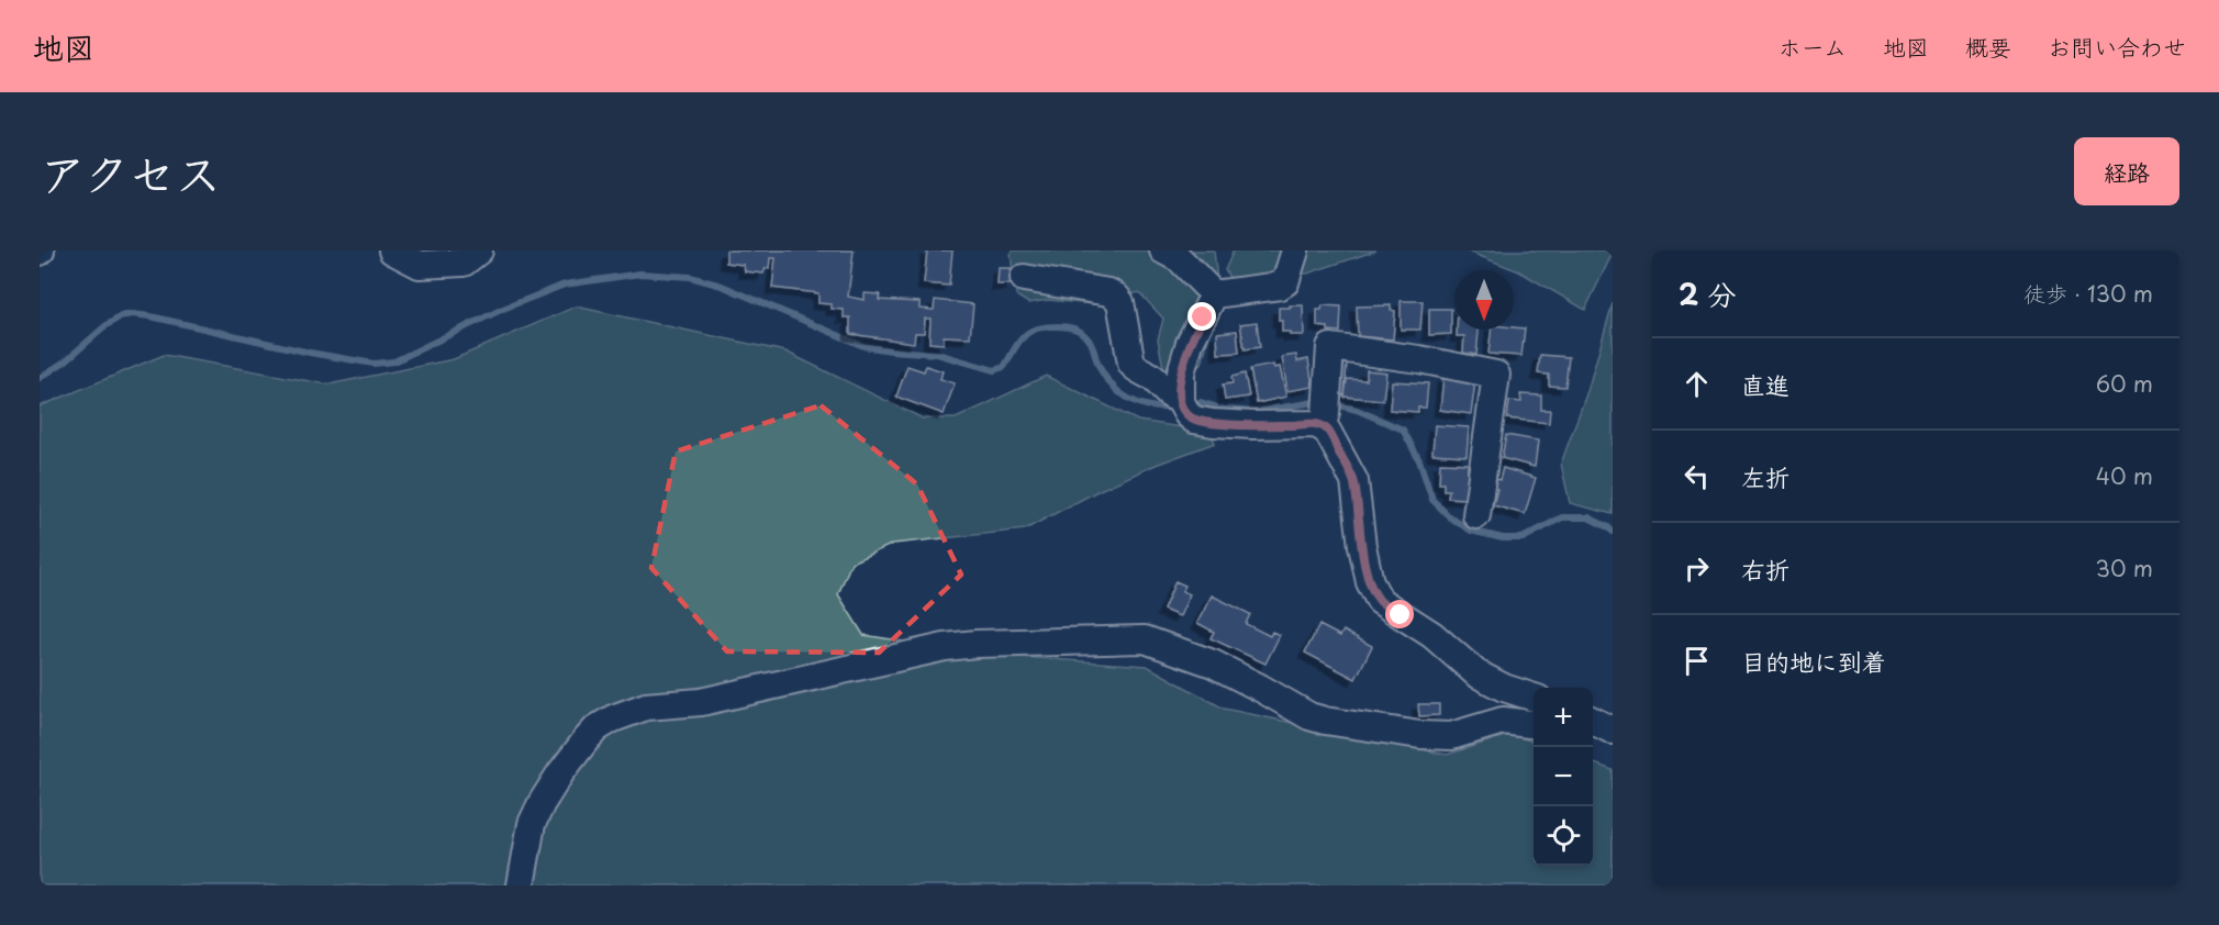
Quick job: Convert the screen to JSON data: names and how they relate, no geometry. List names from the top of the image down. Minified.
{"north":"bottom","page":{"header":"地図","nav":["ホーム","地図","概要","お問い合わせ"],"title":"アクセス","buttons":"経路","heading":["2 分","徒歩 · 130 m"],"list":[["直進","60 m"],["左折","40 m"],["右折","30 m"],"目的地に到着"],"map_buttons":["+","−"]}}
